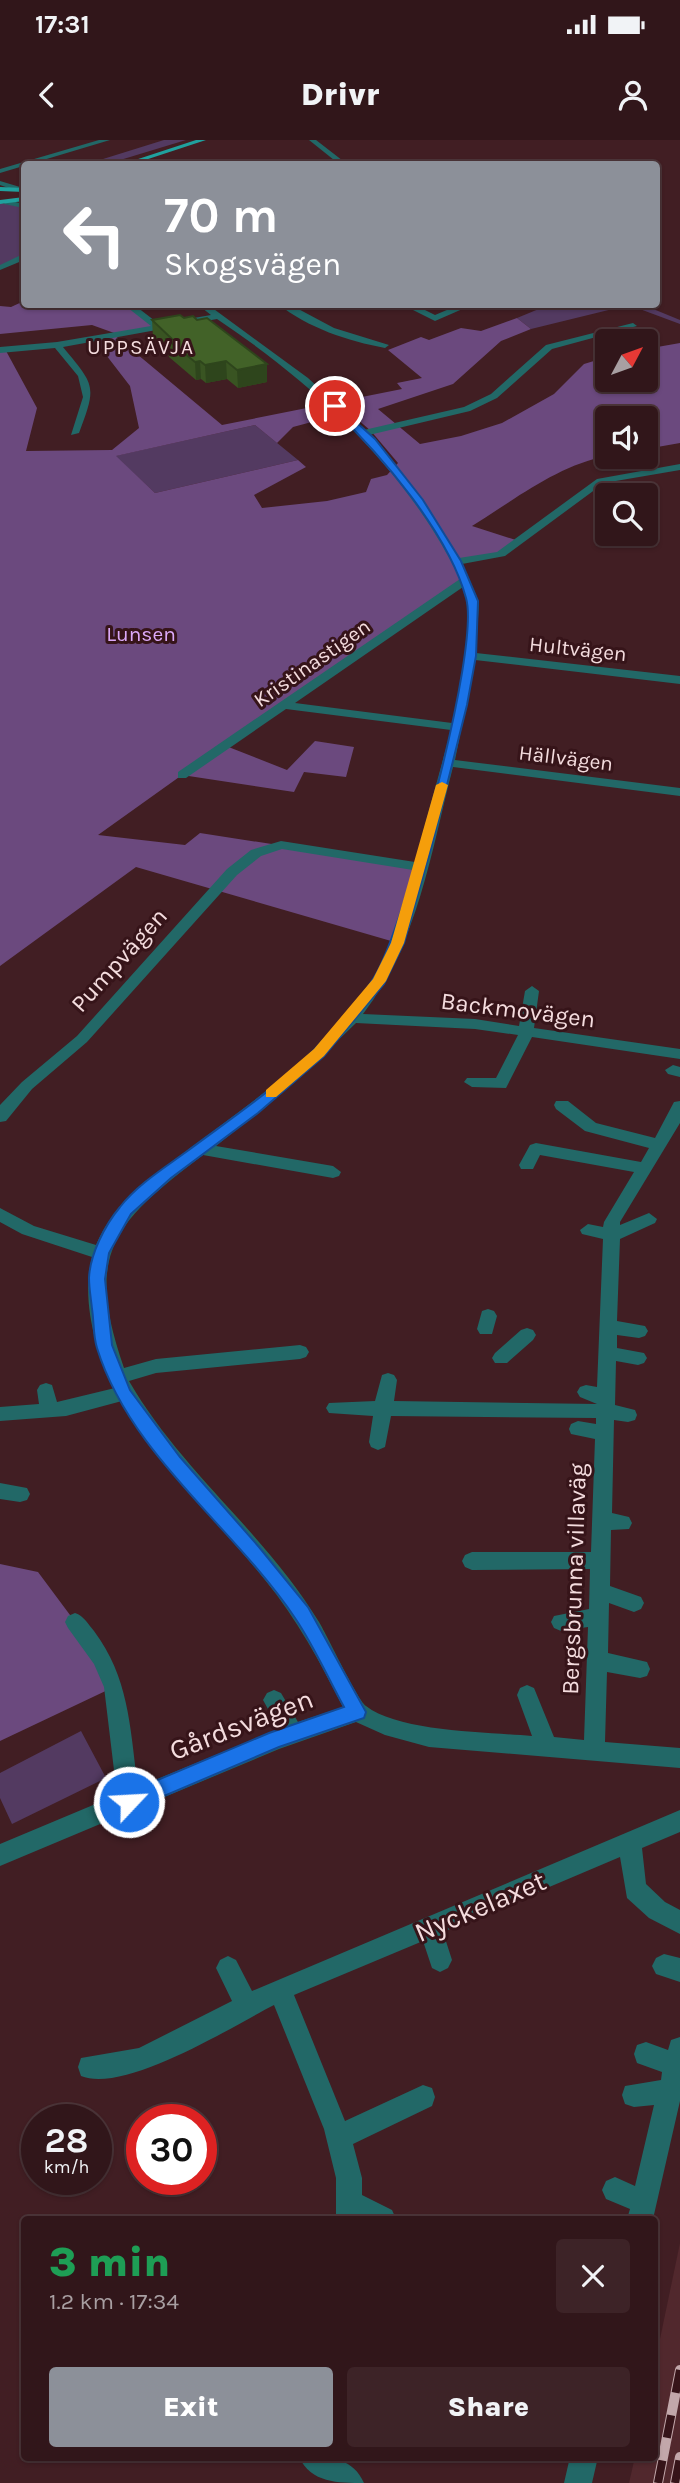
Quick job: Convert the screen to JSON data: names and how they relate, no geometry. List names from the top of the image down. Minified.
{"streets":{"street":["Hultvägen","Kristinastigen","Hällvägen","Pumpvägen","Backmovägen","Bergsbrunna villaväg","Gårdsvägen","Nyckelaxet"]},"districts":["UPPSÄVJA"],"parks":["Lunsen"],"north":"top right","page":{"status":"17:31","header":"Drivr","turn":["70 m","Skogsvägen"],"speed":"28 km/h","limit":"30","heading":["3 min","1.2 km · 17:34"],"buttons":["Exit","Share"]}}
